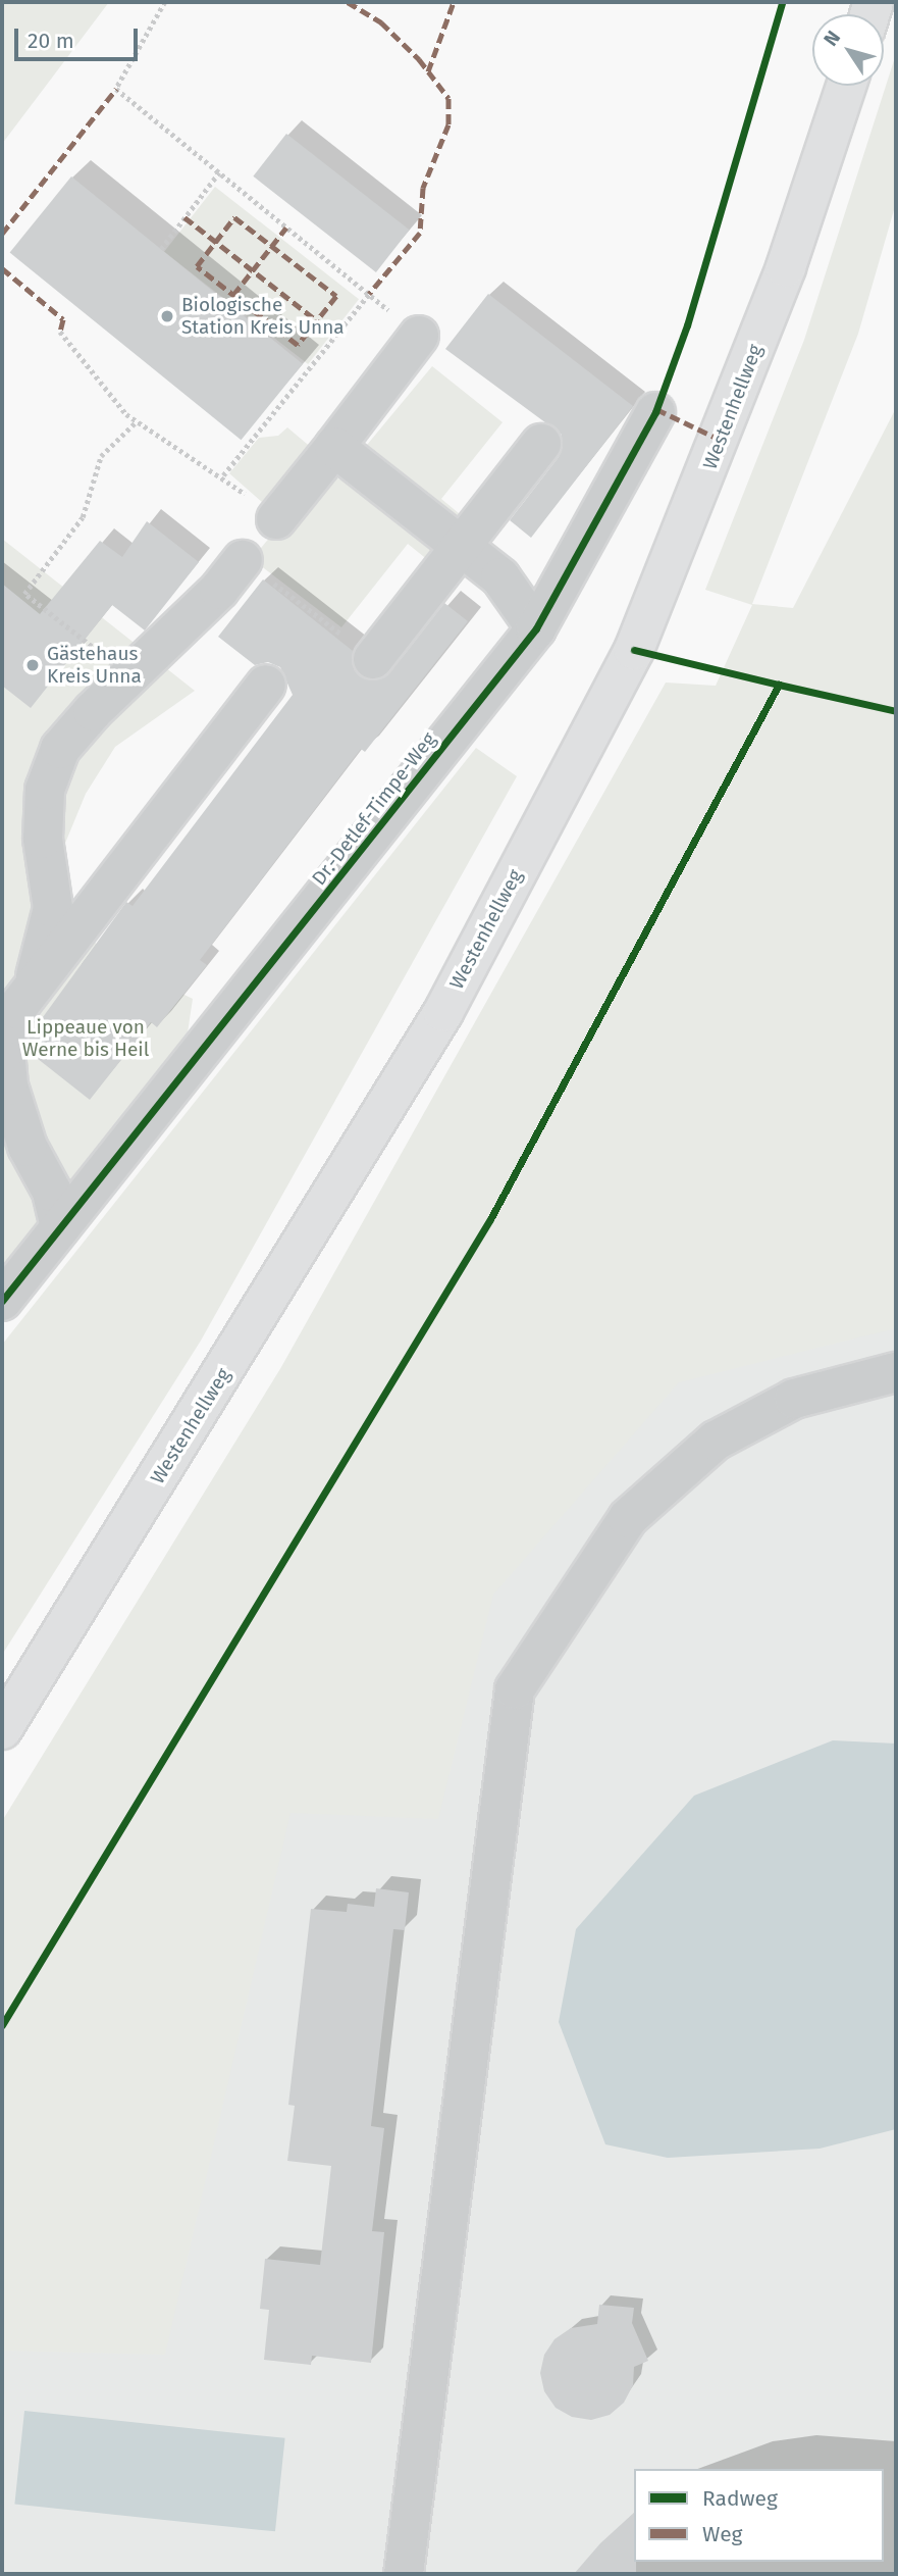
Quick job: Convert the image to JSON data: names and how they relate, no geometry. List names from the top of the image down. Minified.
{"streets":{"main road":["Westenhellweg"],"lane":["Dr.-Detlef-Timpe-Weg"]},"parks":["Lippeaue von Werne bis Heil"],"places":["Biologische Station Kreis Unna","Gästehaus Kreis Unna"],"legend":["Radweg","Weg"],"scale_bar":"20 m","north":"top left"}
